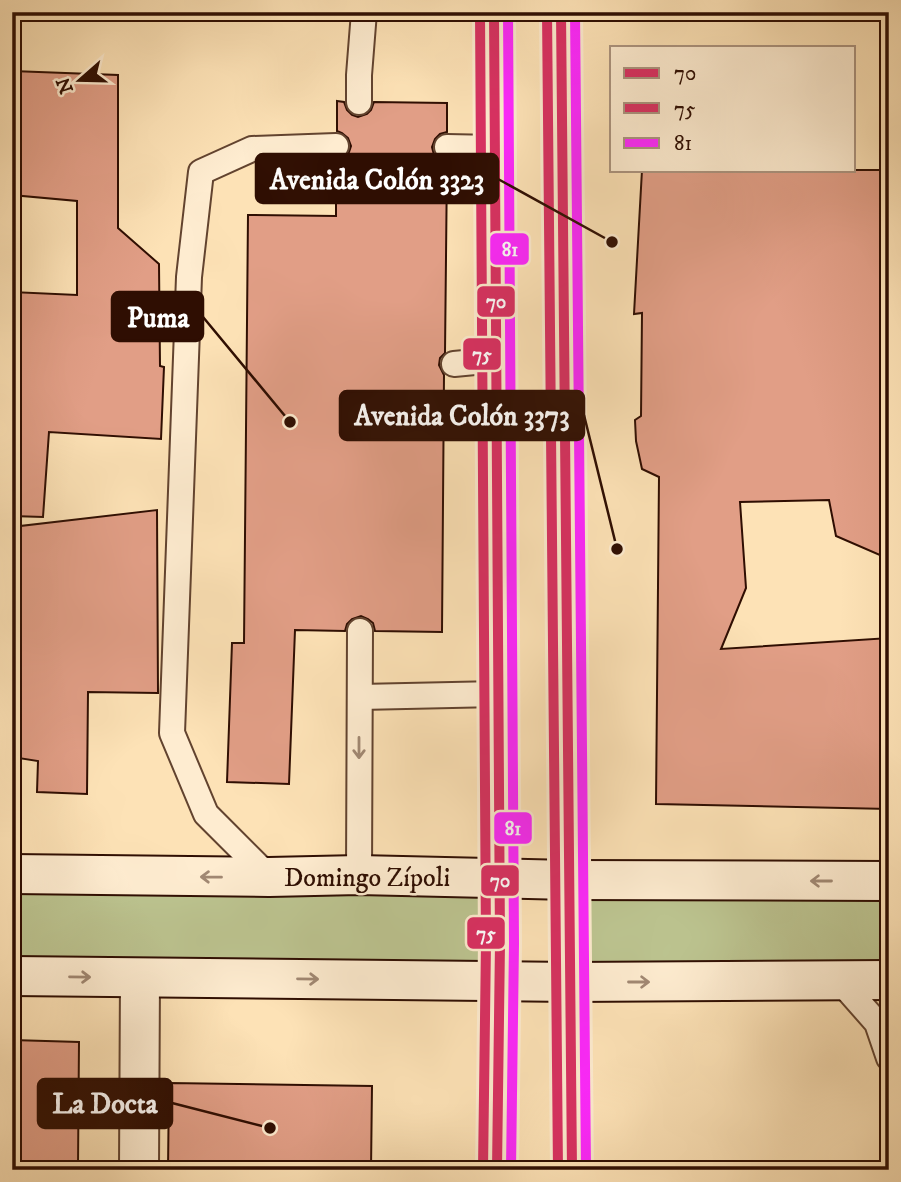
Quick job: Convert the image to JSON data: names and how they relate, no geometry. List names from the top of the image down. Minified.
{"streets":{"main road":["Domingo Zípoli"]},"places":["Avenida Colón 3323","Puma","Avenida Colón 3373","La Docta"],"lines":["transit line 70","transit line 75","transit line 81"],"legend":["70","75","81"],"north":"left"}
